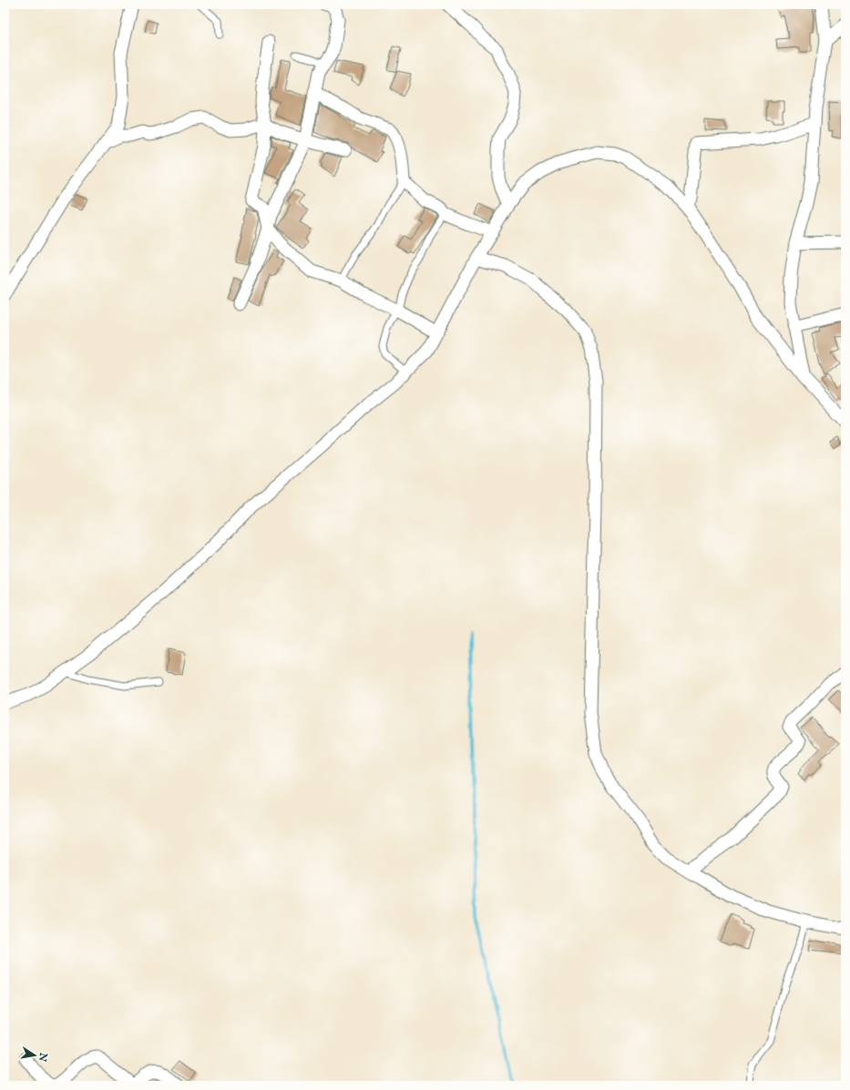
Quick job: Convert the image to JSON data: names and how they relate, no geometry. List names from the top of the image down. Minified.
{"north":"right"}
